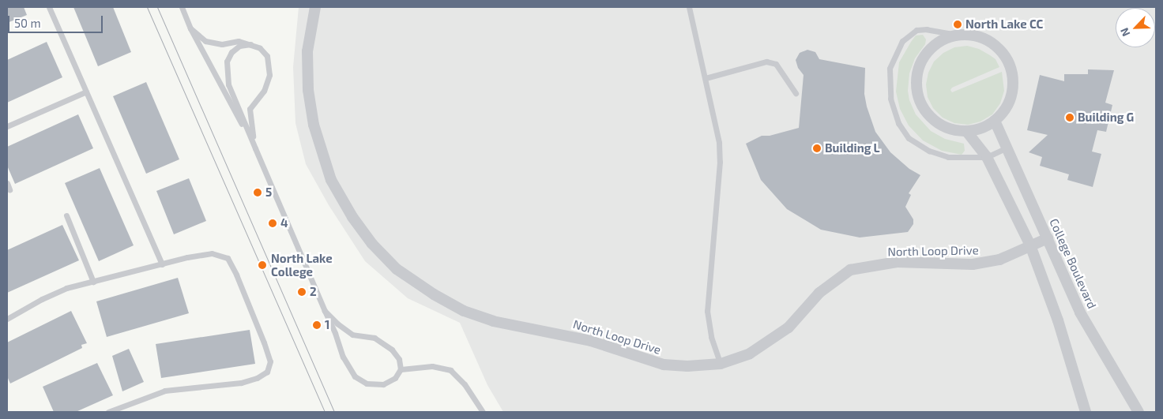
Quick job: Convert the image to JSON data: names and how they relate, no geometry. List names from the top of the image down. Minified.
{"streets":{"street":["North Loop Drive","College Boulevard"]},"crossings":[["North Loop Drive","College Boulevard"]],"places":["North Lake CC","Building G","Building L","5","4","North Lake College","2","1"],"scale_bar":"50 m","north":"bottom left"}
